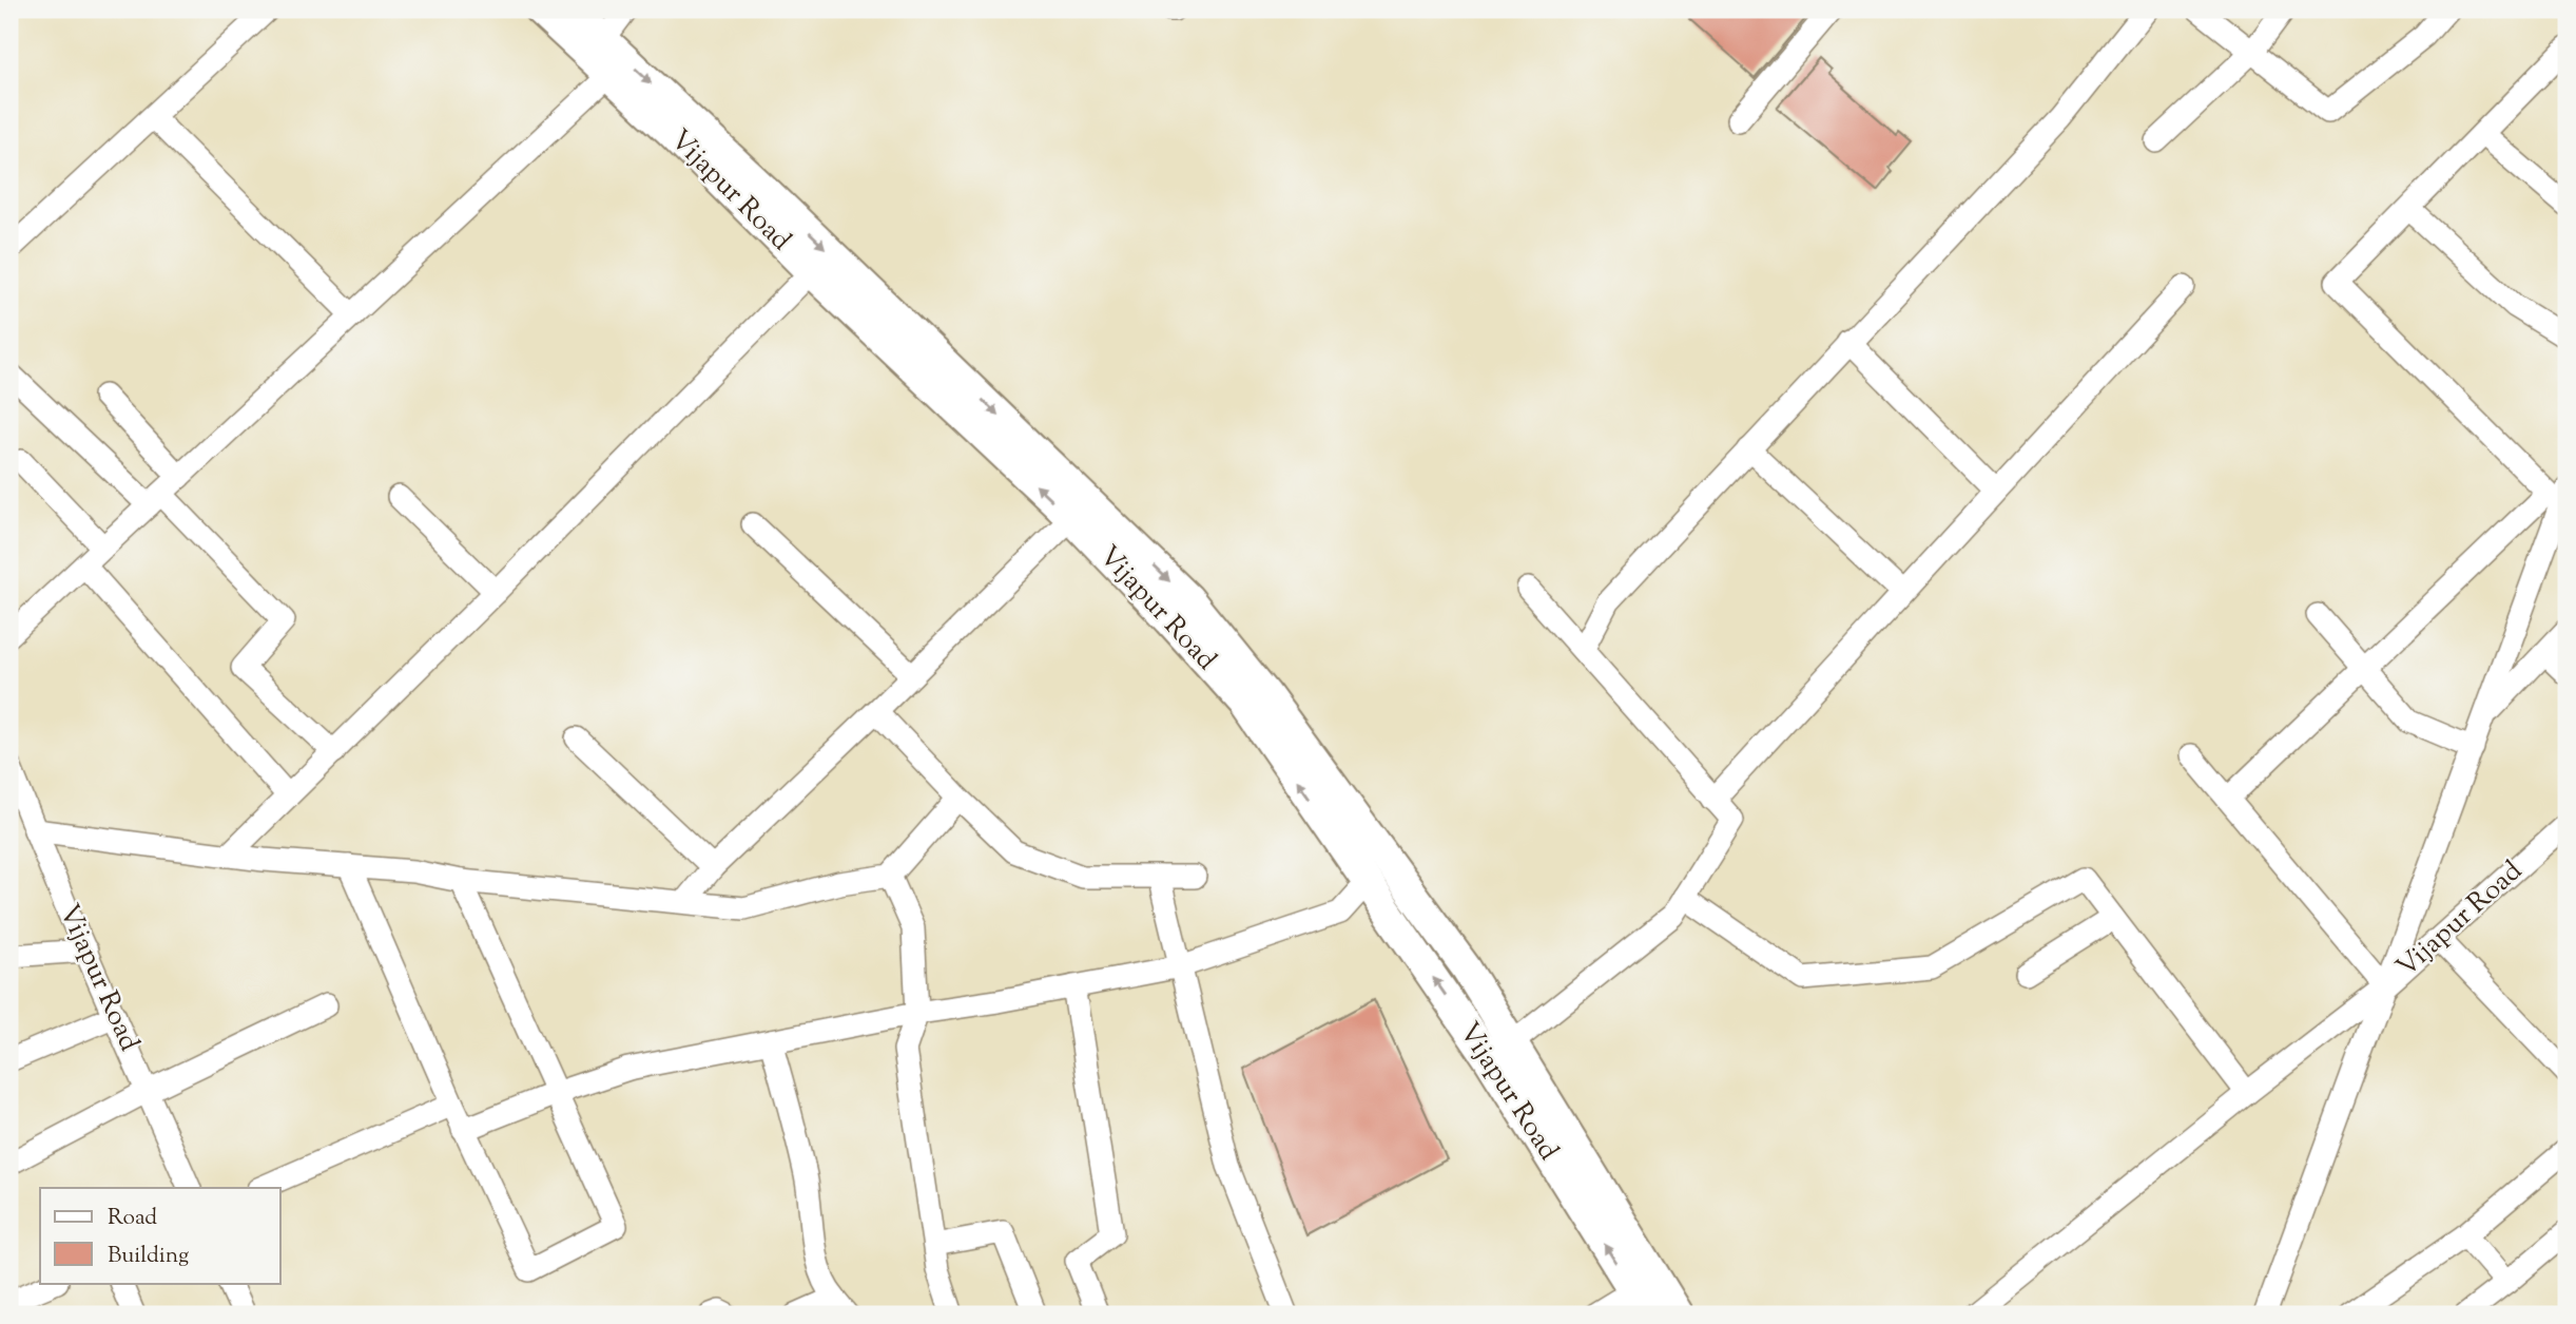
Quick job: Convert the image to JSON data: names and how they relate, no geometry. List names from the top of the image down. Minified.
{"streets":{"main road":["Vijapur Road"]},"legend":["Road","Building"]}
